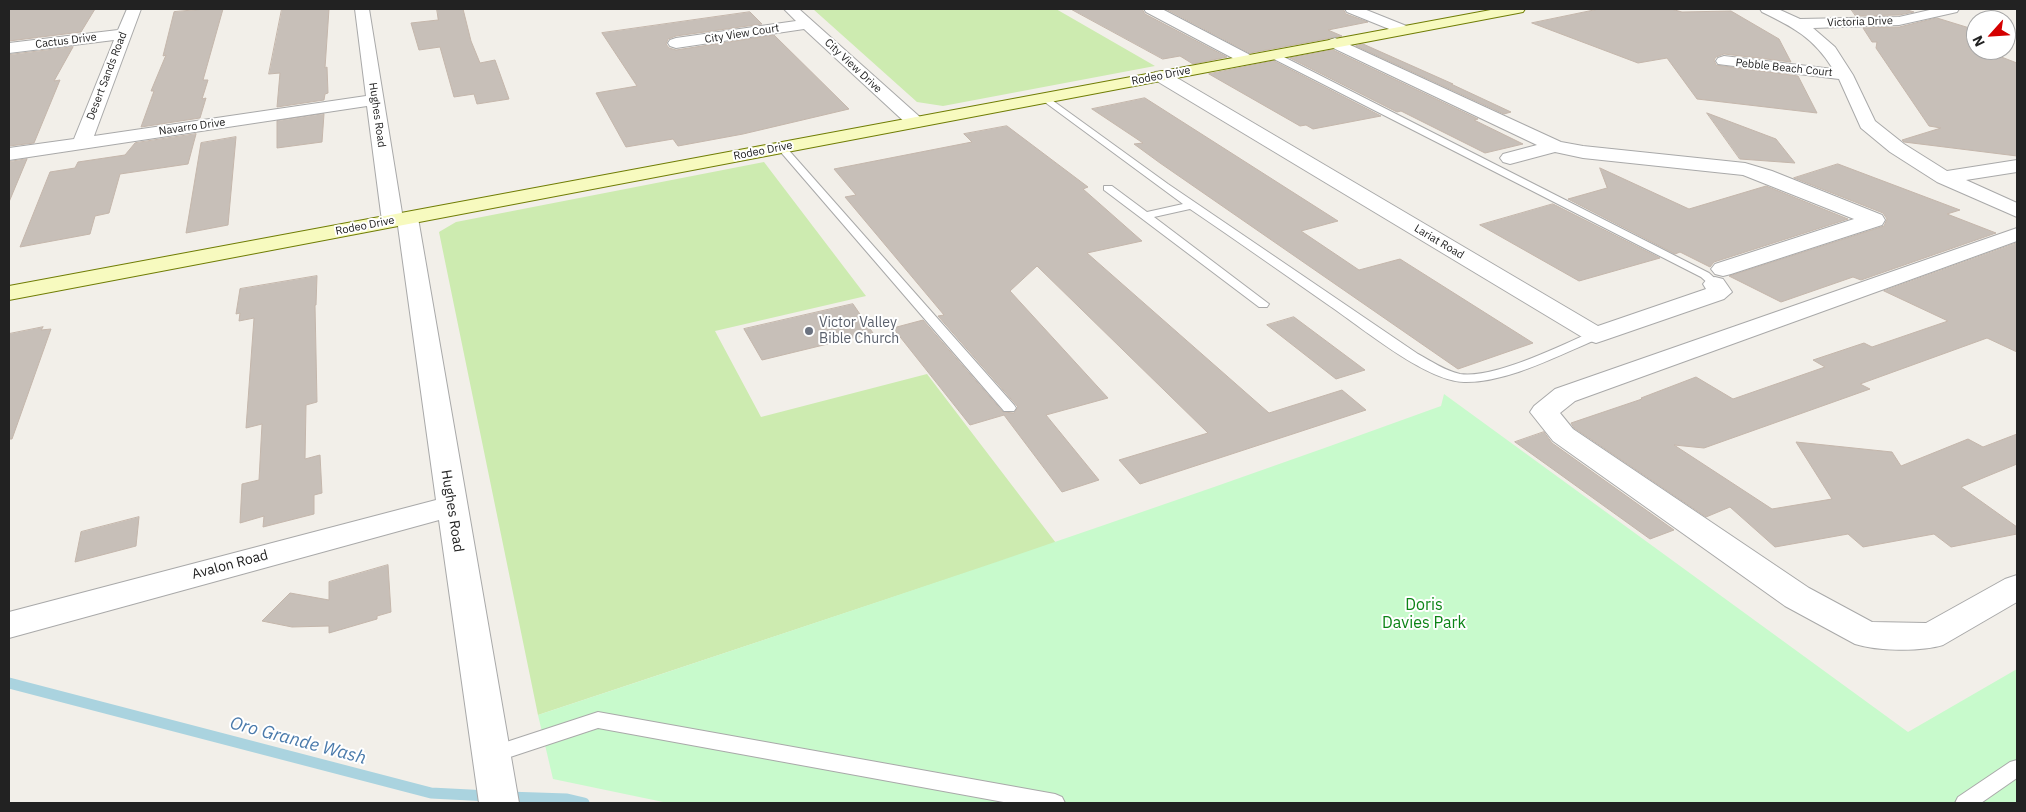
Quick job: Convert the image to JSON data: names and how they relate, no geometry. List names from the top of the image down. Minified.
{"streets":{"street":["Victoria Drive","City View Court","Cactus Drive","City View Drive","Pebble Beach Court","Desert Sands Road","Rodeo Drive","Hughes Road","Navarro Drive","Lariat Road","Avalon Road"]},"crossings":[["City View Court","City View Drive"],["Cactus Drive","Desert Sands Road"],["City View Drive","Rodeo Drive"],["Desert Sands Road","Navarro Drive"],["Rodeo Drive","Hughes Road"],["Rodeo Drive","Lariat Road"],["Hughes Road","Navarro Drive"],["Hughes Road","Avalon Road"]],"water":["Oro Grande Wash"],"parks":["Doris Davies Park"],"places":["Victor Valley Bible Church"],"north":"bottom left"}
